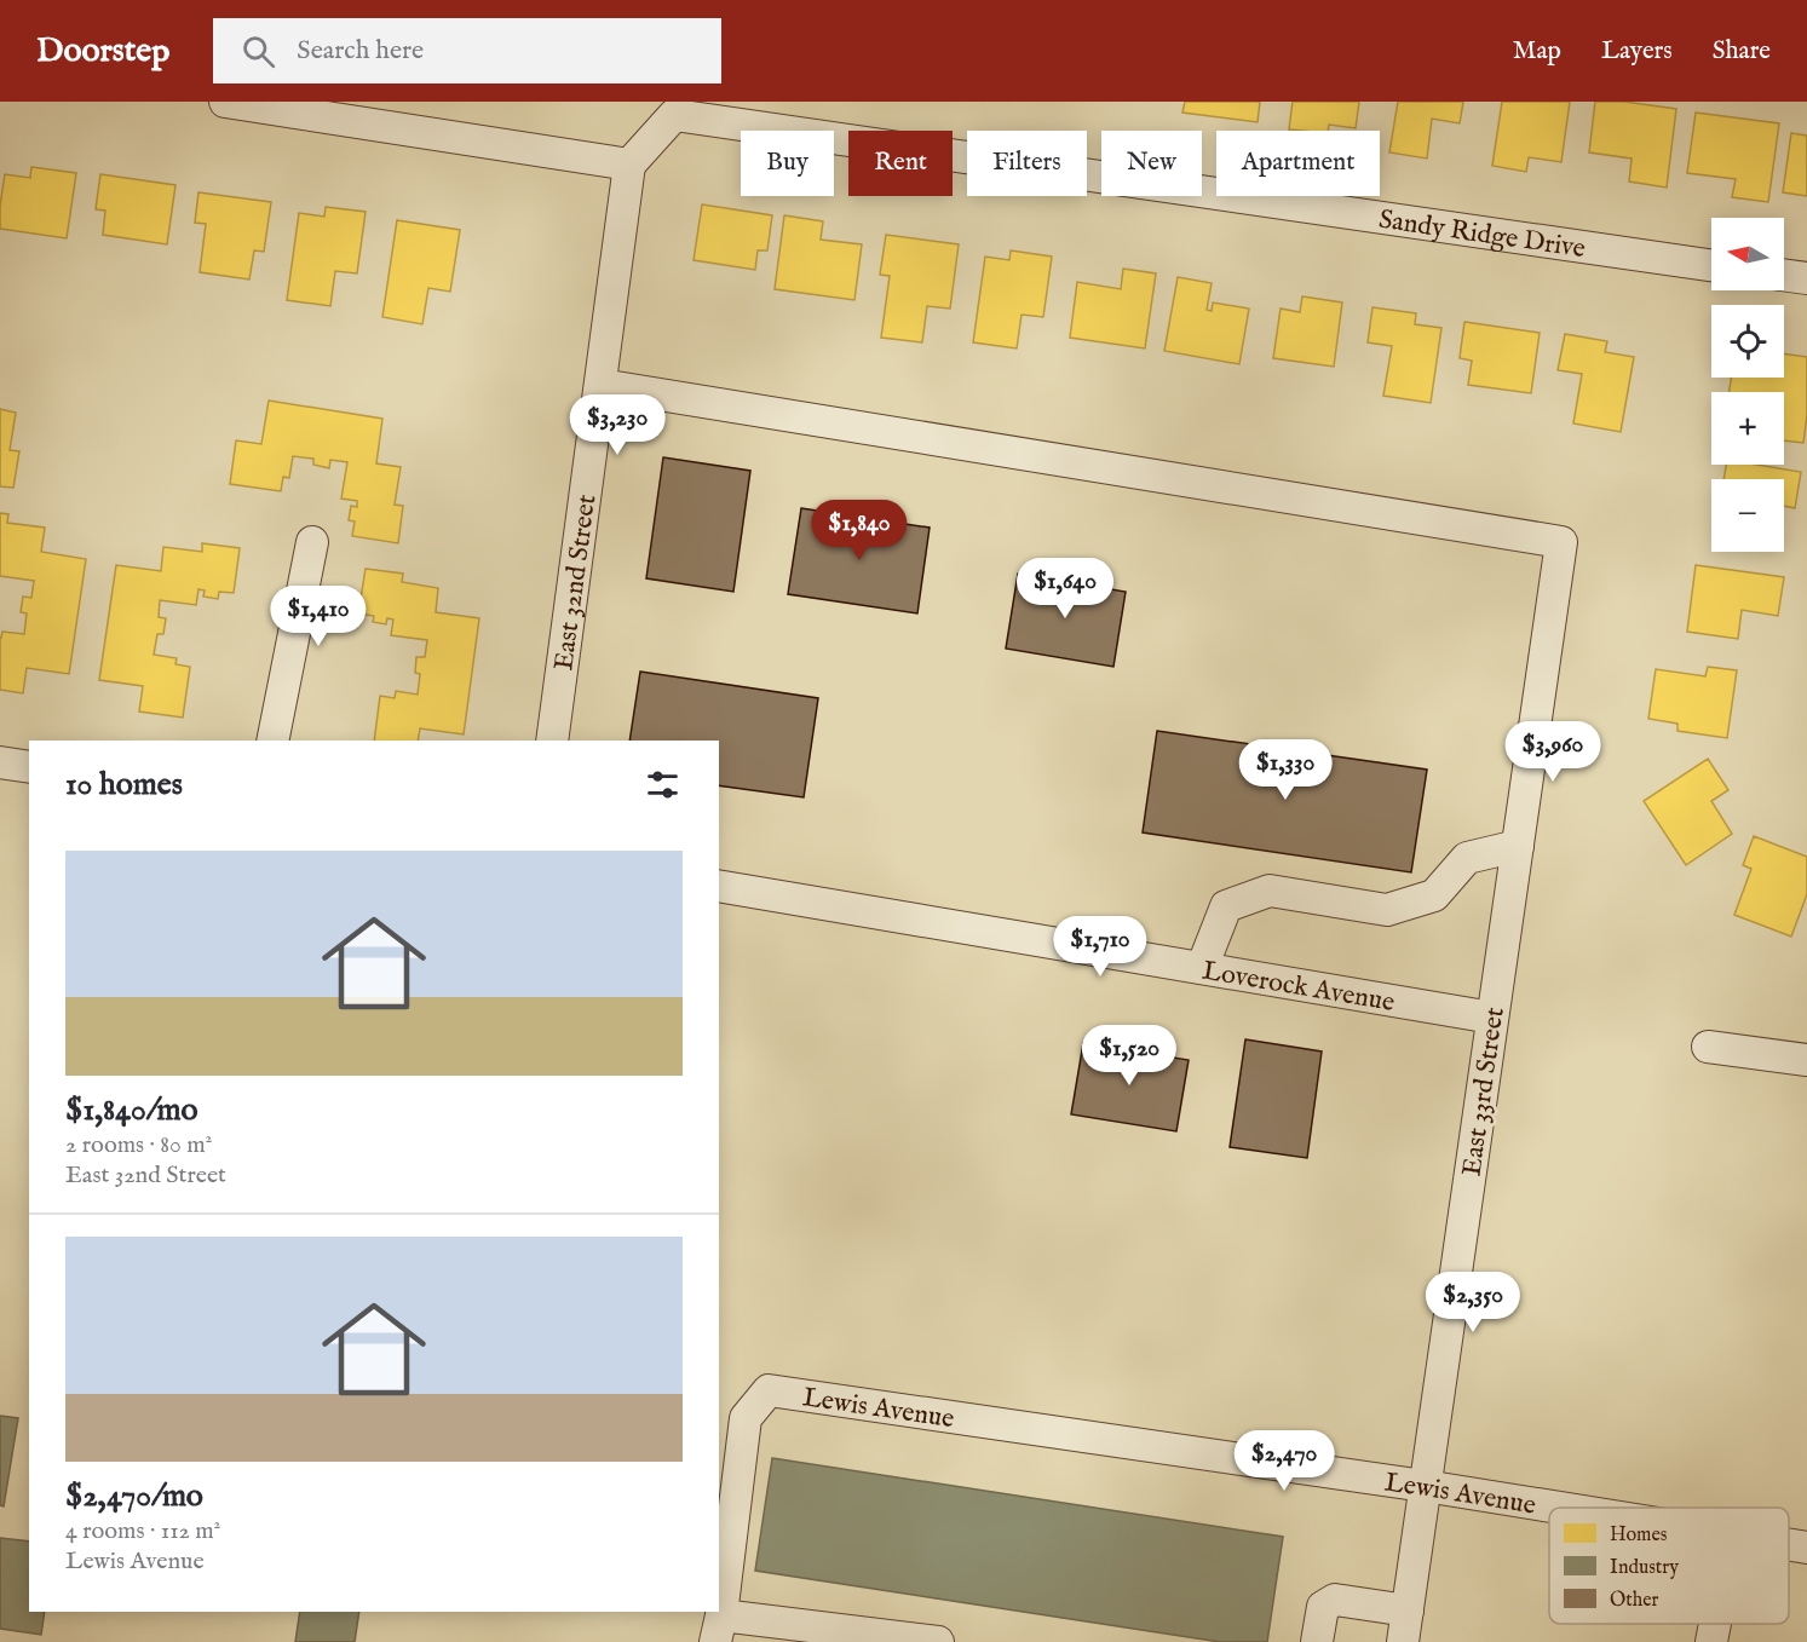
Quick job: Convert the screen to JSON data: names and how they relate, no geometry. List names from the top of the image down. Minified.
{"streets":{"street":["Sandy Ridge Drive","East 32nd Street","Loverock Avenue","East 33rd Street","Lewis Avenue"]},"crossings":[["Sandy Ridge Drive","East 32nd Street"],["East 32nd Street","East 33rd Street"],["Loverock Avenue","East 33rd Street"],["East 33rd Street","Lewis Avenue"]],"legend":["Homes","Industry","Other"],"north":"left","page":{"header":"Doorstep","search":"Search here","nav":["Map","Layers","Share"],"chip":["Buy","Rent","Filters","New","Apartment"],"map_buttons":["+","−"],"price":["$3,230","$1,840","$1,640","$1,410","$3,960","$1,330","$1,710","$1,520","$2,350","$2,470"],"heading":"10 homes","list":[{"name":"$1,840/mo","note":"2 rooms · 80 m² · East 32nd Street"},{"name":"$2,470/mo","note":"4 rooms · 112 m² · Lewis Avenue"}]}}
